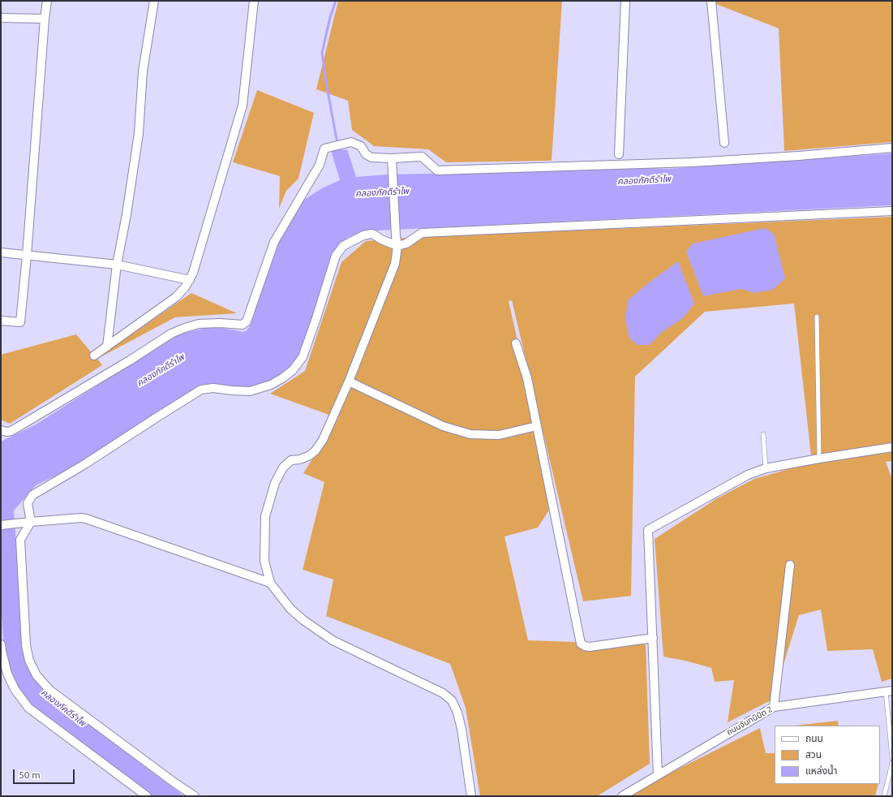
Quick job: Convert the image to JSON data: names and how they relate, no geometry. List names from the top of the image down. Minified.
{"streets":{"street":["ถนนจันทนิมิต 2"]},"water":["คลองภัคดีรำไพ"],"legend":["ถนน","สวน","แหล่งน้ำ"],"scale_bar":"50 m"}
